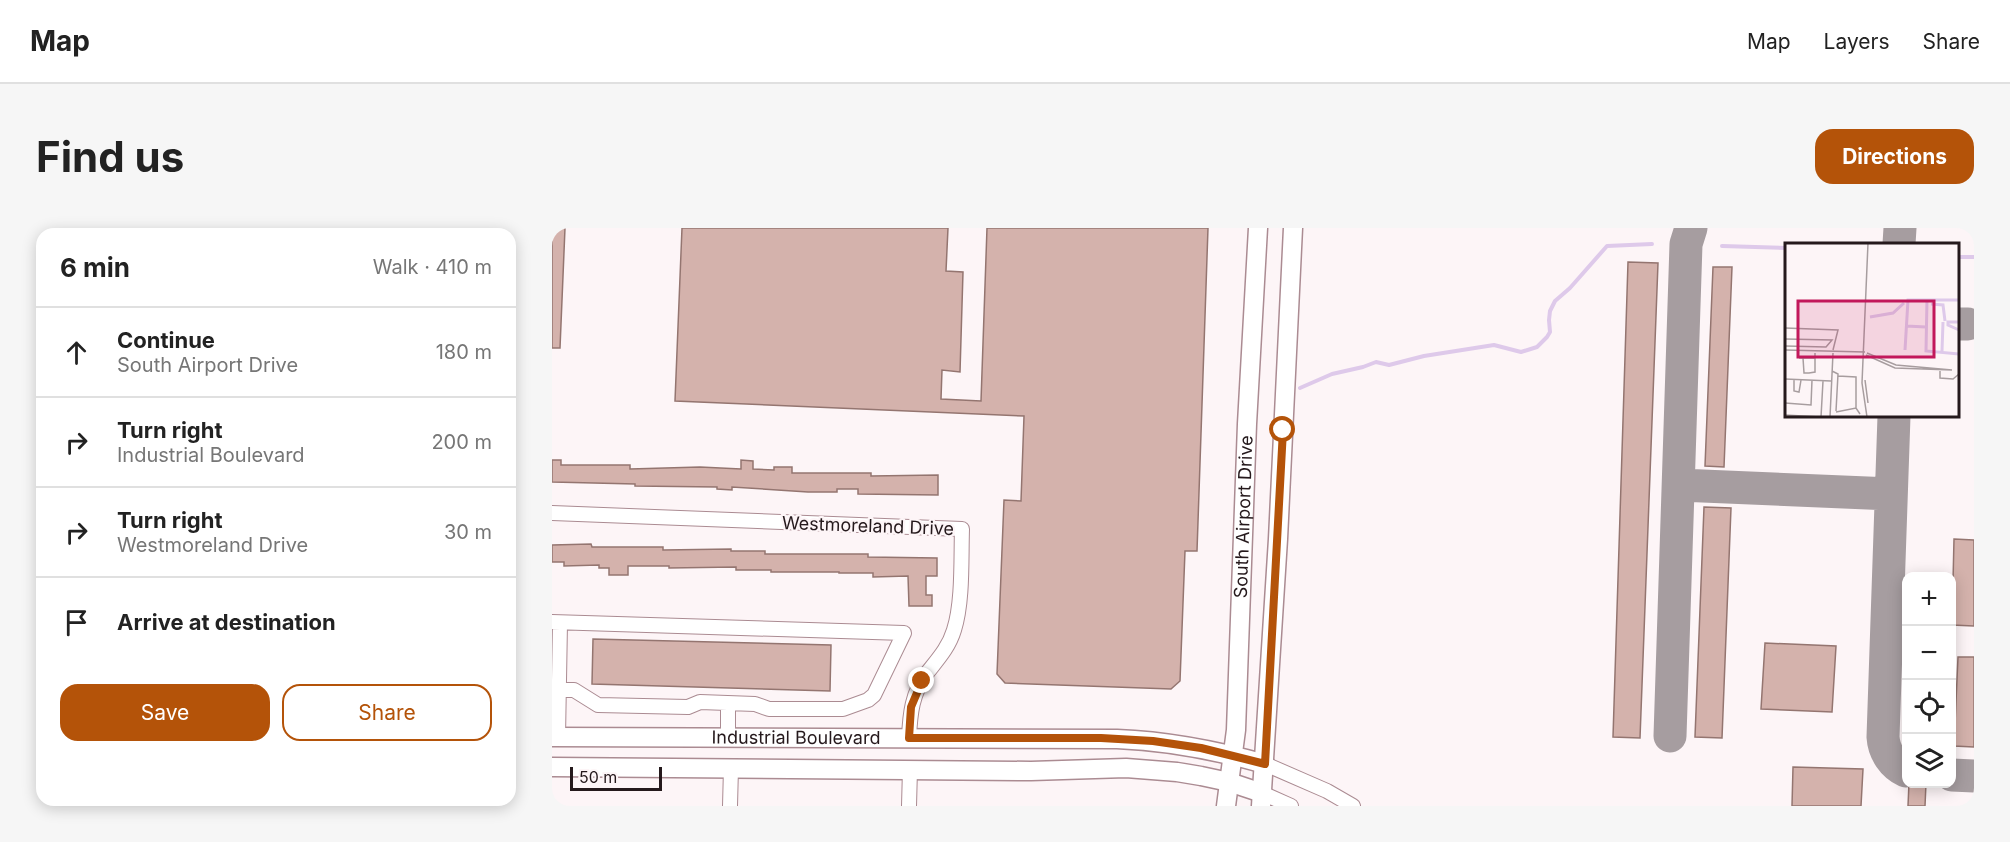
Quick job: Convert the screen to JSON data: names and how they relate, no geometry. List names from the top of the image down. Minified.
{"streets":{"main road":["South Airport Drive","Industrial Boulevard"],"street":["Westmoreland Drive"]},"crossings":[["South Airport Drive","Industrial Boulevard"],["Westmoreland Drive","Industrial Boulevard"]],"scale_bar":"50 m","page":{"header":"Map","nav":["Map","Layers","Share"],"buttons":["Directions",["Save","Share"]],"title":"Find us","heading":["6 min","Walk · 410 m"],"list":[["Continue","South Airport Drive","180 m"],["Turn right","Industrial Boulevard","200 m"],["Turn right","Westmoreland Drive","30 m"],"Arrive at destination"],"map_buttons":["+","−"],"scale":"50 m"}}
